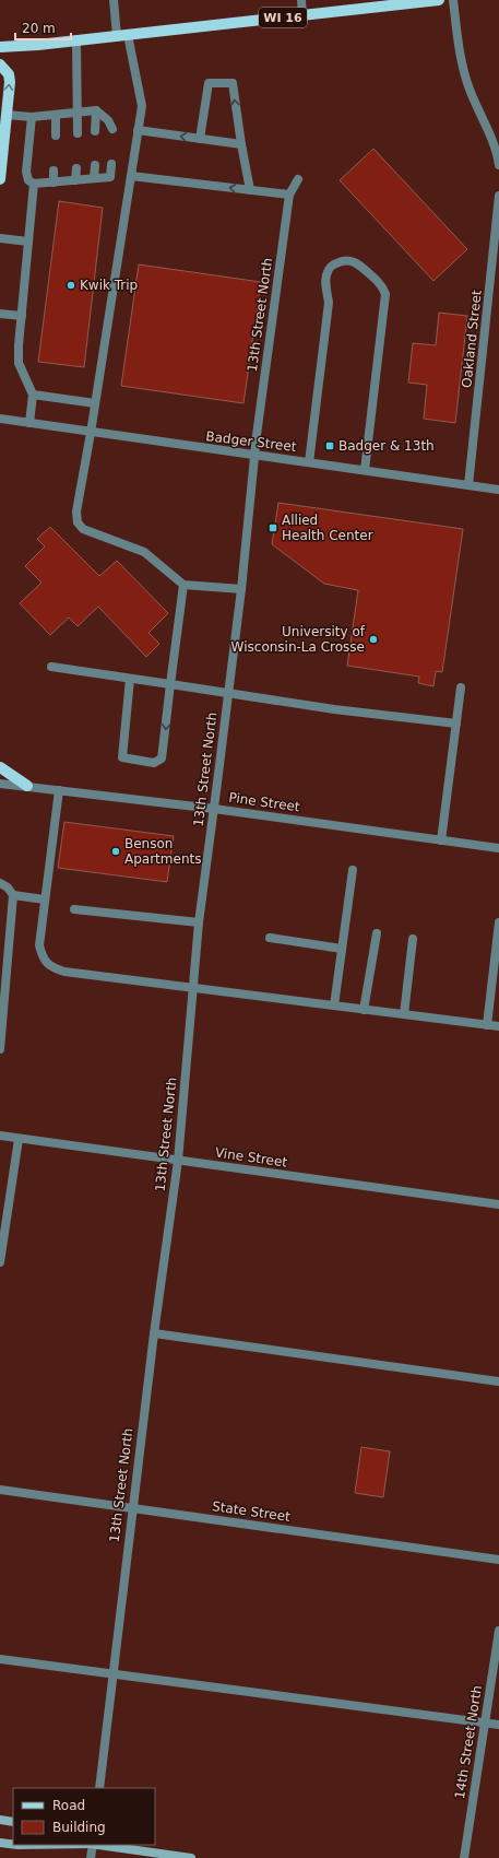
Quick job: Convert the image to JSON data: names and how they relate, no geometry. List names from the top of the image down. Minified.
{"streets":{"main road":["WI 16"],"street":["13th Street North","Oakland Street","Badger Street","Pine Street","Vine Street","State Street","14th Street North"]},"crossings":[["13th Street North","Badger Street"],["13th Street North","Pine Street"],["13th Street North","Vine Street"],["13th Street North","State Street"],["Oakland Street","Badger Street"]],"places":{"other":["Kwik Trip","University of Wisconsin-La Crosse","Benson Apartments"],"transit":["Badger & 13th","Allied Health Center"]},"legend":["Road","Building"],"scale_bar":"20 m"}
